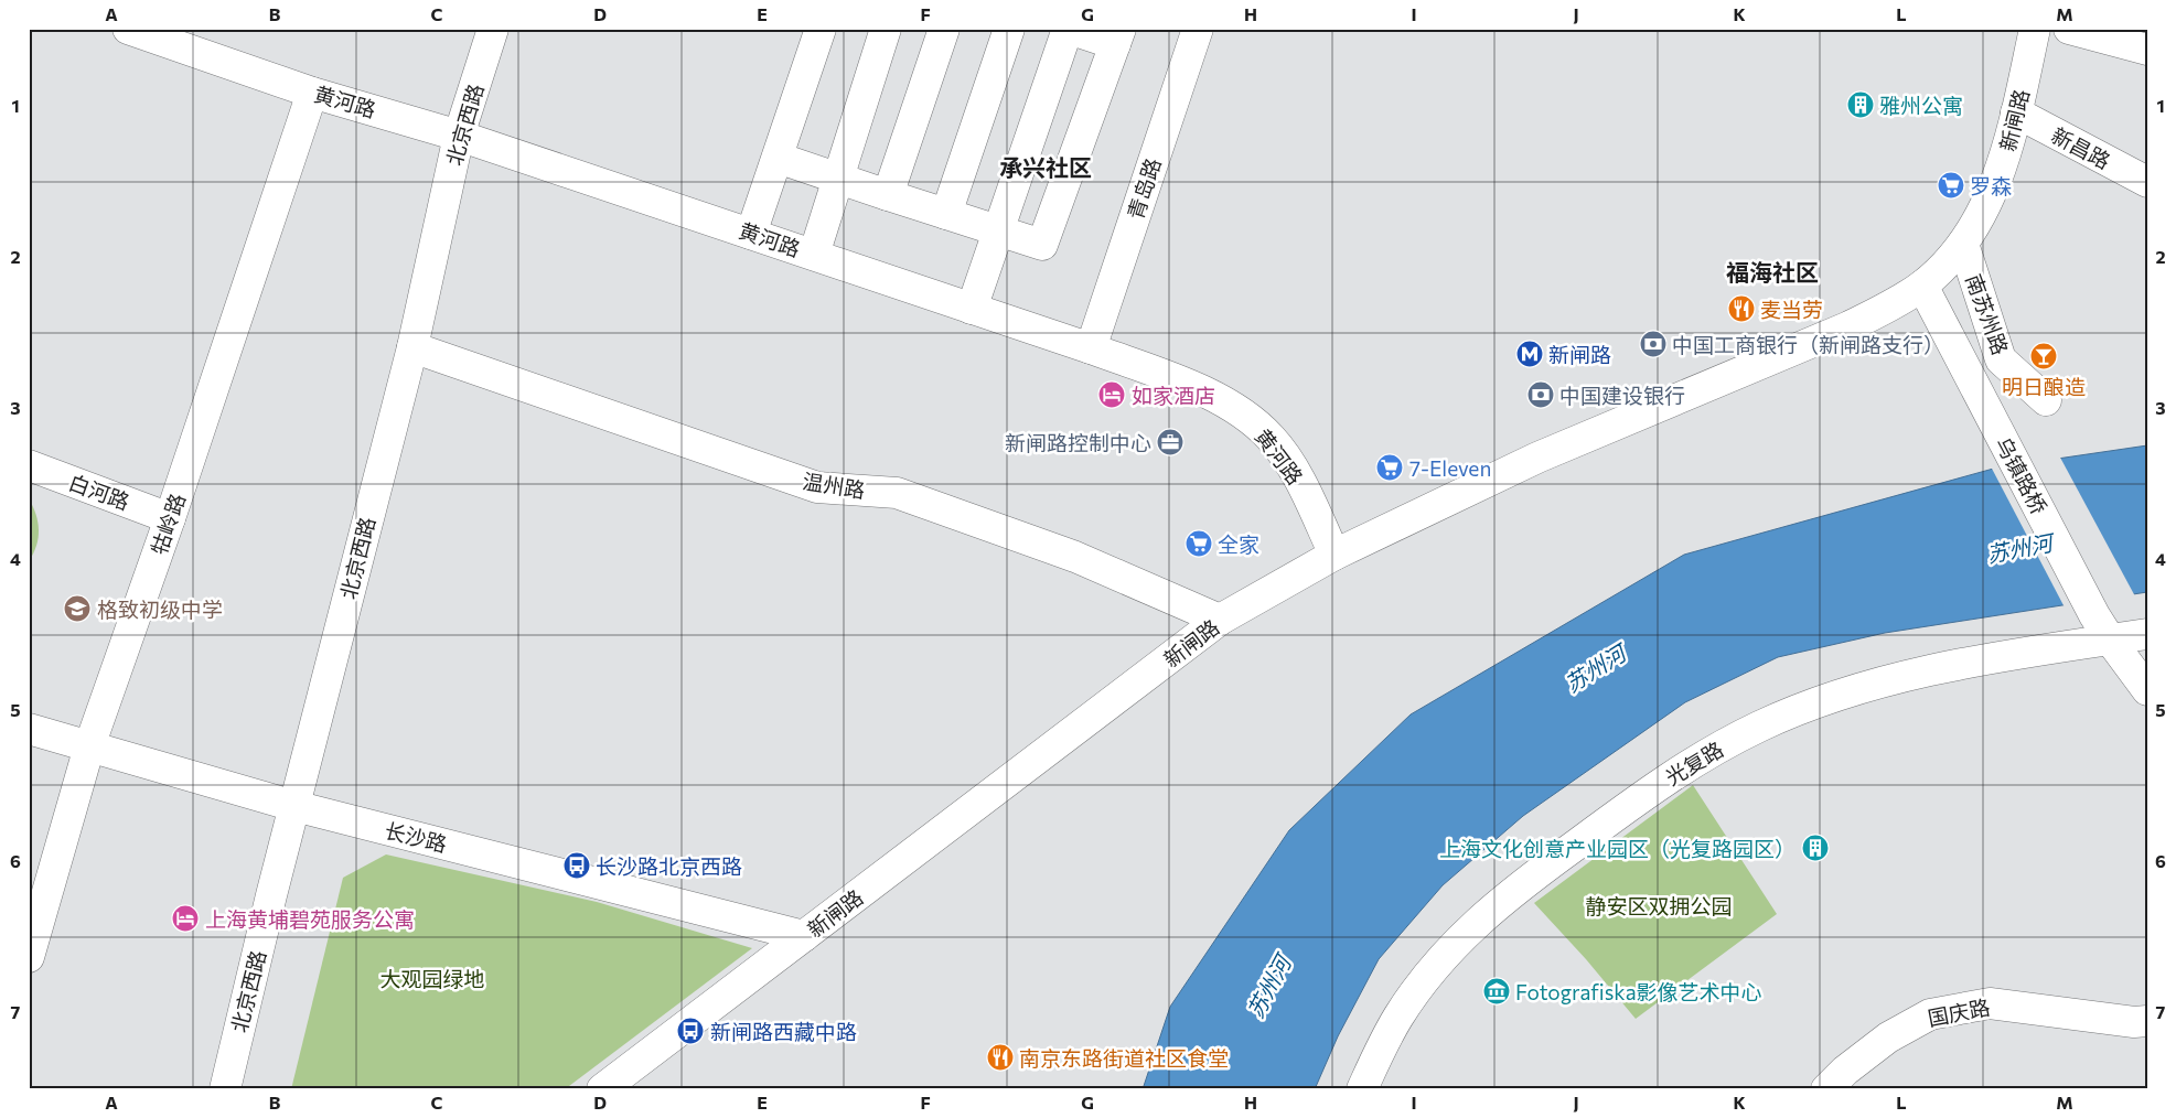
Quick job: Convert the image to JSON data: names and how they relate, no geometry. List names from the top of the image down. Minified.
{"streets":{"street":["黄河路","新闸路","北京西路","新昌路","青岛路","南苏州路","乌镇路桥","温州路","白河路","牯岭路","光复路","长沙路","国庆路"]},"crossings":[["黄河路","新闸路"],["黄河路","北京西路"],["黄河路","青岛路"],["黄河路","牯岭路"],["新闸路","新昌路"],["新闸路","南苏州路"],["新闸路","乌镇路桥"],["新闸路","温州路"],["新闸路","长沙路"],["北京西路","温州路"],["北京西路","长沙路"],["乌镇路桥","光复路"],["白河路","牯岭路"],["牯岭路","长沙路"]],"districts":["承兴社区","福海社区"],"water":["苏州河"],"parks":["静安区双拥公园","大观园绿地"],"places":{"building":["雅州公寓","上海文化创意产业园区（光复路园区）"],"supermarket":["罗森","7-Eleven","全家"],"restaurant":["麦当劳","南京东路街道社区食堂"],"bank":["中国工商银行（新闸路支行）","中国建设银行"],"metro station":["新闸路"],"bar":["明日酿造"],"hotel":["如家酒店","上海黄埔碧苑服务公寓"],"office":["新闸路控制中心"],"school or university":["格致初级中学"],"bus stop":["长沙路北京西路","新闸路西藏中路"],"museum":["Fotografiska影像艺术中心"]},"grid":{"columns":["A","B","C","D","E","F","G","H","I","J","K","L","M"],"rows":["1","2","3","4","5","6","7"]}}
